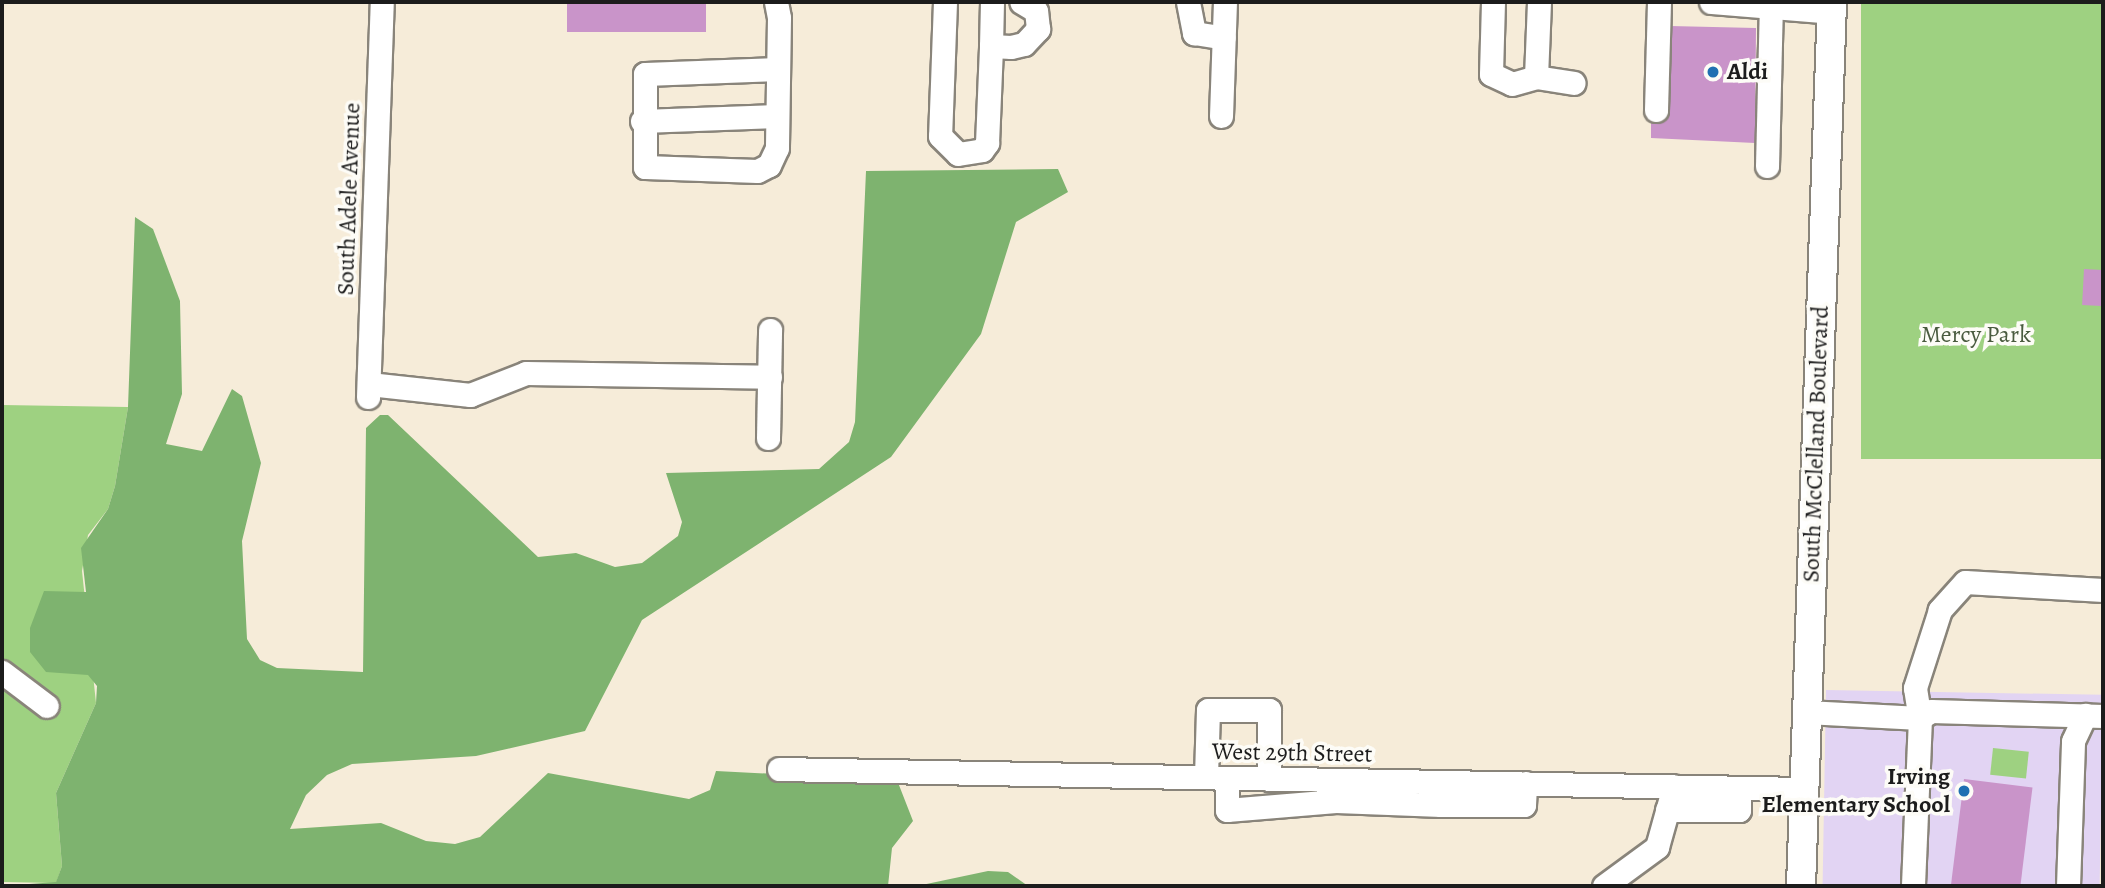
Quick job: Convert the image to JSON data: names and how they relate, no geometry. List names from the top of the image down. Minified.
{"streets":{"main road":["South McClelland Boulevard"],"street":["South Adele Avenue","West 29th Street"]},"crossings":[["South McClelland Boulevard","West 29th Street"]],"parks":["Mercy Park"],"places":["Aldi","Irving Elementary School"]}
